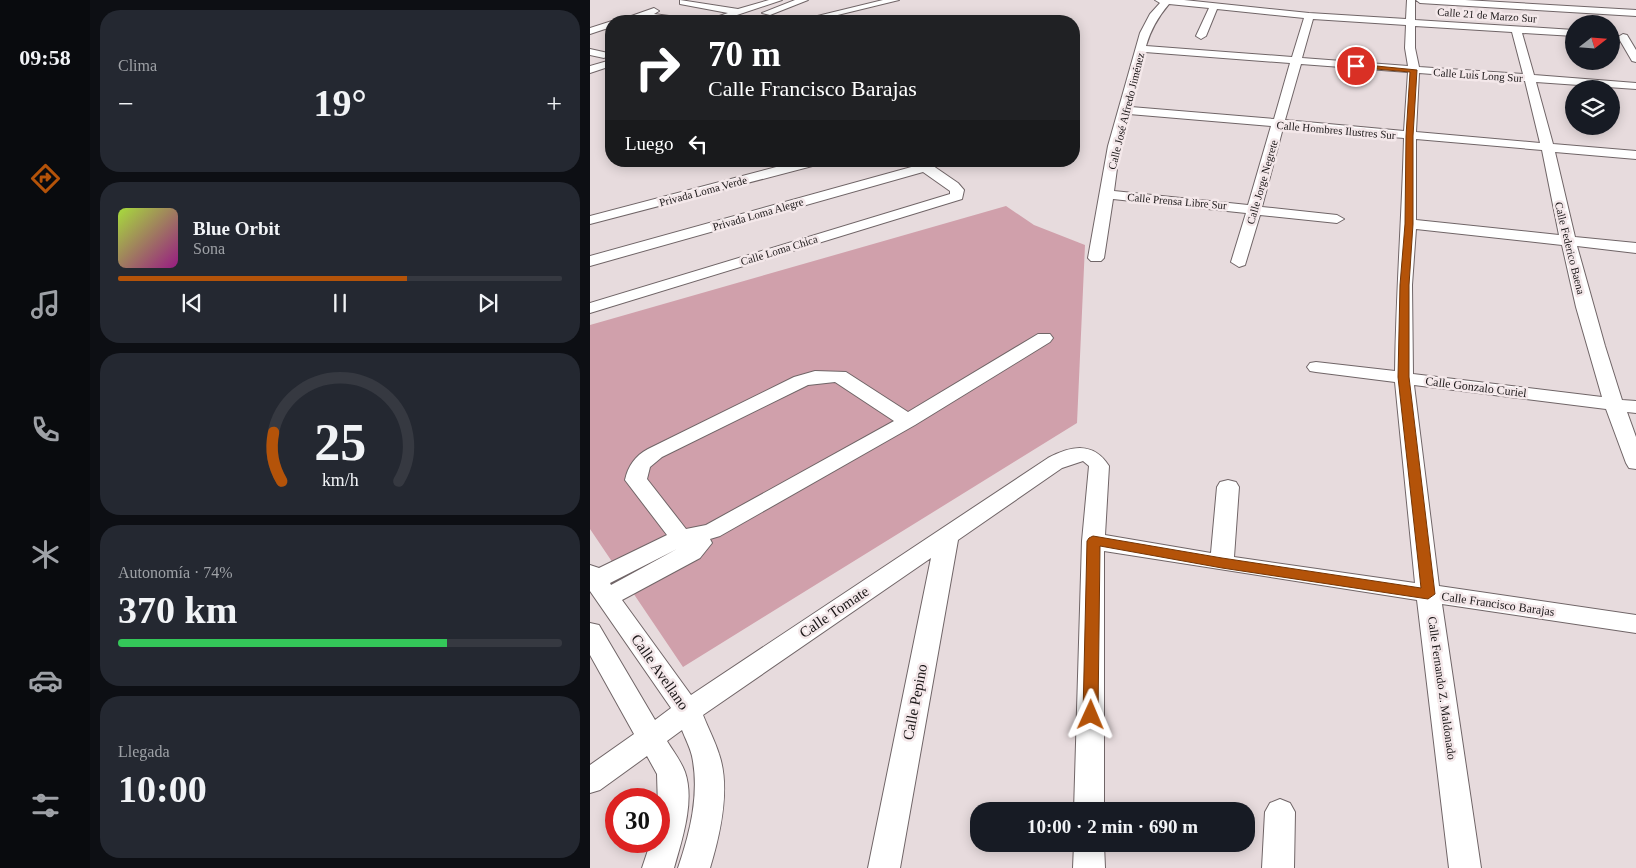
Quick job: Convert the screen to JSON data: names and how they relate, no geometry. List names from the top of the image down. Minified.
{"streets":{"street":["Calle 21 de Marzo Sur","Calle Luis Long Sur","Calle José Alfredo Jiménez","Calle Hombres Ilustres Sur","Calle Jorge Negrete","Privada Loma Verde","Calle Prensa Libre Sur","Privada Loma Alegre","Calle Federico Baena","Calle Loma Chica","Calle Gonzalo Curiel","Calle Francisco Barajas","Calle Tomate","Calle Avellano","Calle Fernando Z. Maldonado","Calle Pepino"]},"crossings":[["Calle 21 de Marzo Sur","Calle José Alfredo Jiménez"],["Calle 21 de Marzo Sur","Calle Jorge Negrete"],["Calle 21 de Marzo Sur","Calle Federico Baena"],["Calle 21 de Marzo Sur","Calle Fernando Z. Maldonado"],["Calle Luis Long Sur","Calle José Alfredo Jiménez"],["Calle Luis Long Sur","Calle Jorge Negrete"],["Calle Luis Long Sur","Calle Federico Baena"],["Calle Luis Long Sur","Calle Fernando Z. Maldonado"],["Calle José Alfredo Jiménez","Calle Hombres Ilustres Sur"],["Calle José Alfredo Jiménez","Calle Prensa Libre Sur"],["Calle Hombres Ilustres Sur","Calle Jorge Negrete"],["Calle Hombres Ilustres Sur","Calle Federico Baena"],["Calle Hombres Ilustres Sur","Calle Fernando Z. Maldonado"],["Calle Jorge Negrete","Calle Prensa Libre Sur"],["Calle Federico Baena","Calle Gonzalo Curiel"],["Calle Gonzalo Curiel","Calle Fernando Z. Maldonado"],["Calle Francisco Barajas","Calle Tomate"],["Calle Francisco Barajas","Calle Fernando Z. Maldonado"],["Calle Tomate","Calle Avellano"],["Calle Tomate","Calle Pepino"]],"north":"right","page":{"tabs":"09:58","tile":["Clima",["Autonomía · 74%","370 km"],["Llegada","10:00"]],"turn":["70 m","Calle Francisco Barajas"],"heat":["−","19°","+"],"then":"Luego","song":["Blue Orbit","Sona"],"limit":"30","trip":"10:00 · 2 min · 690 m","gauge":["25","km/h"]}}
